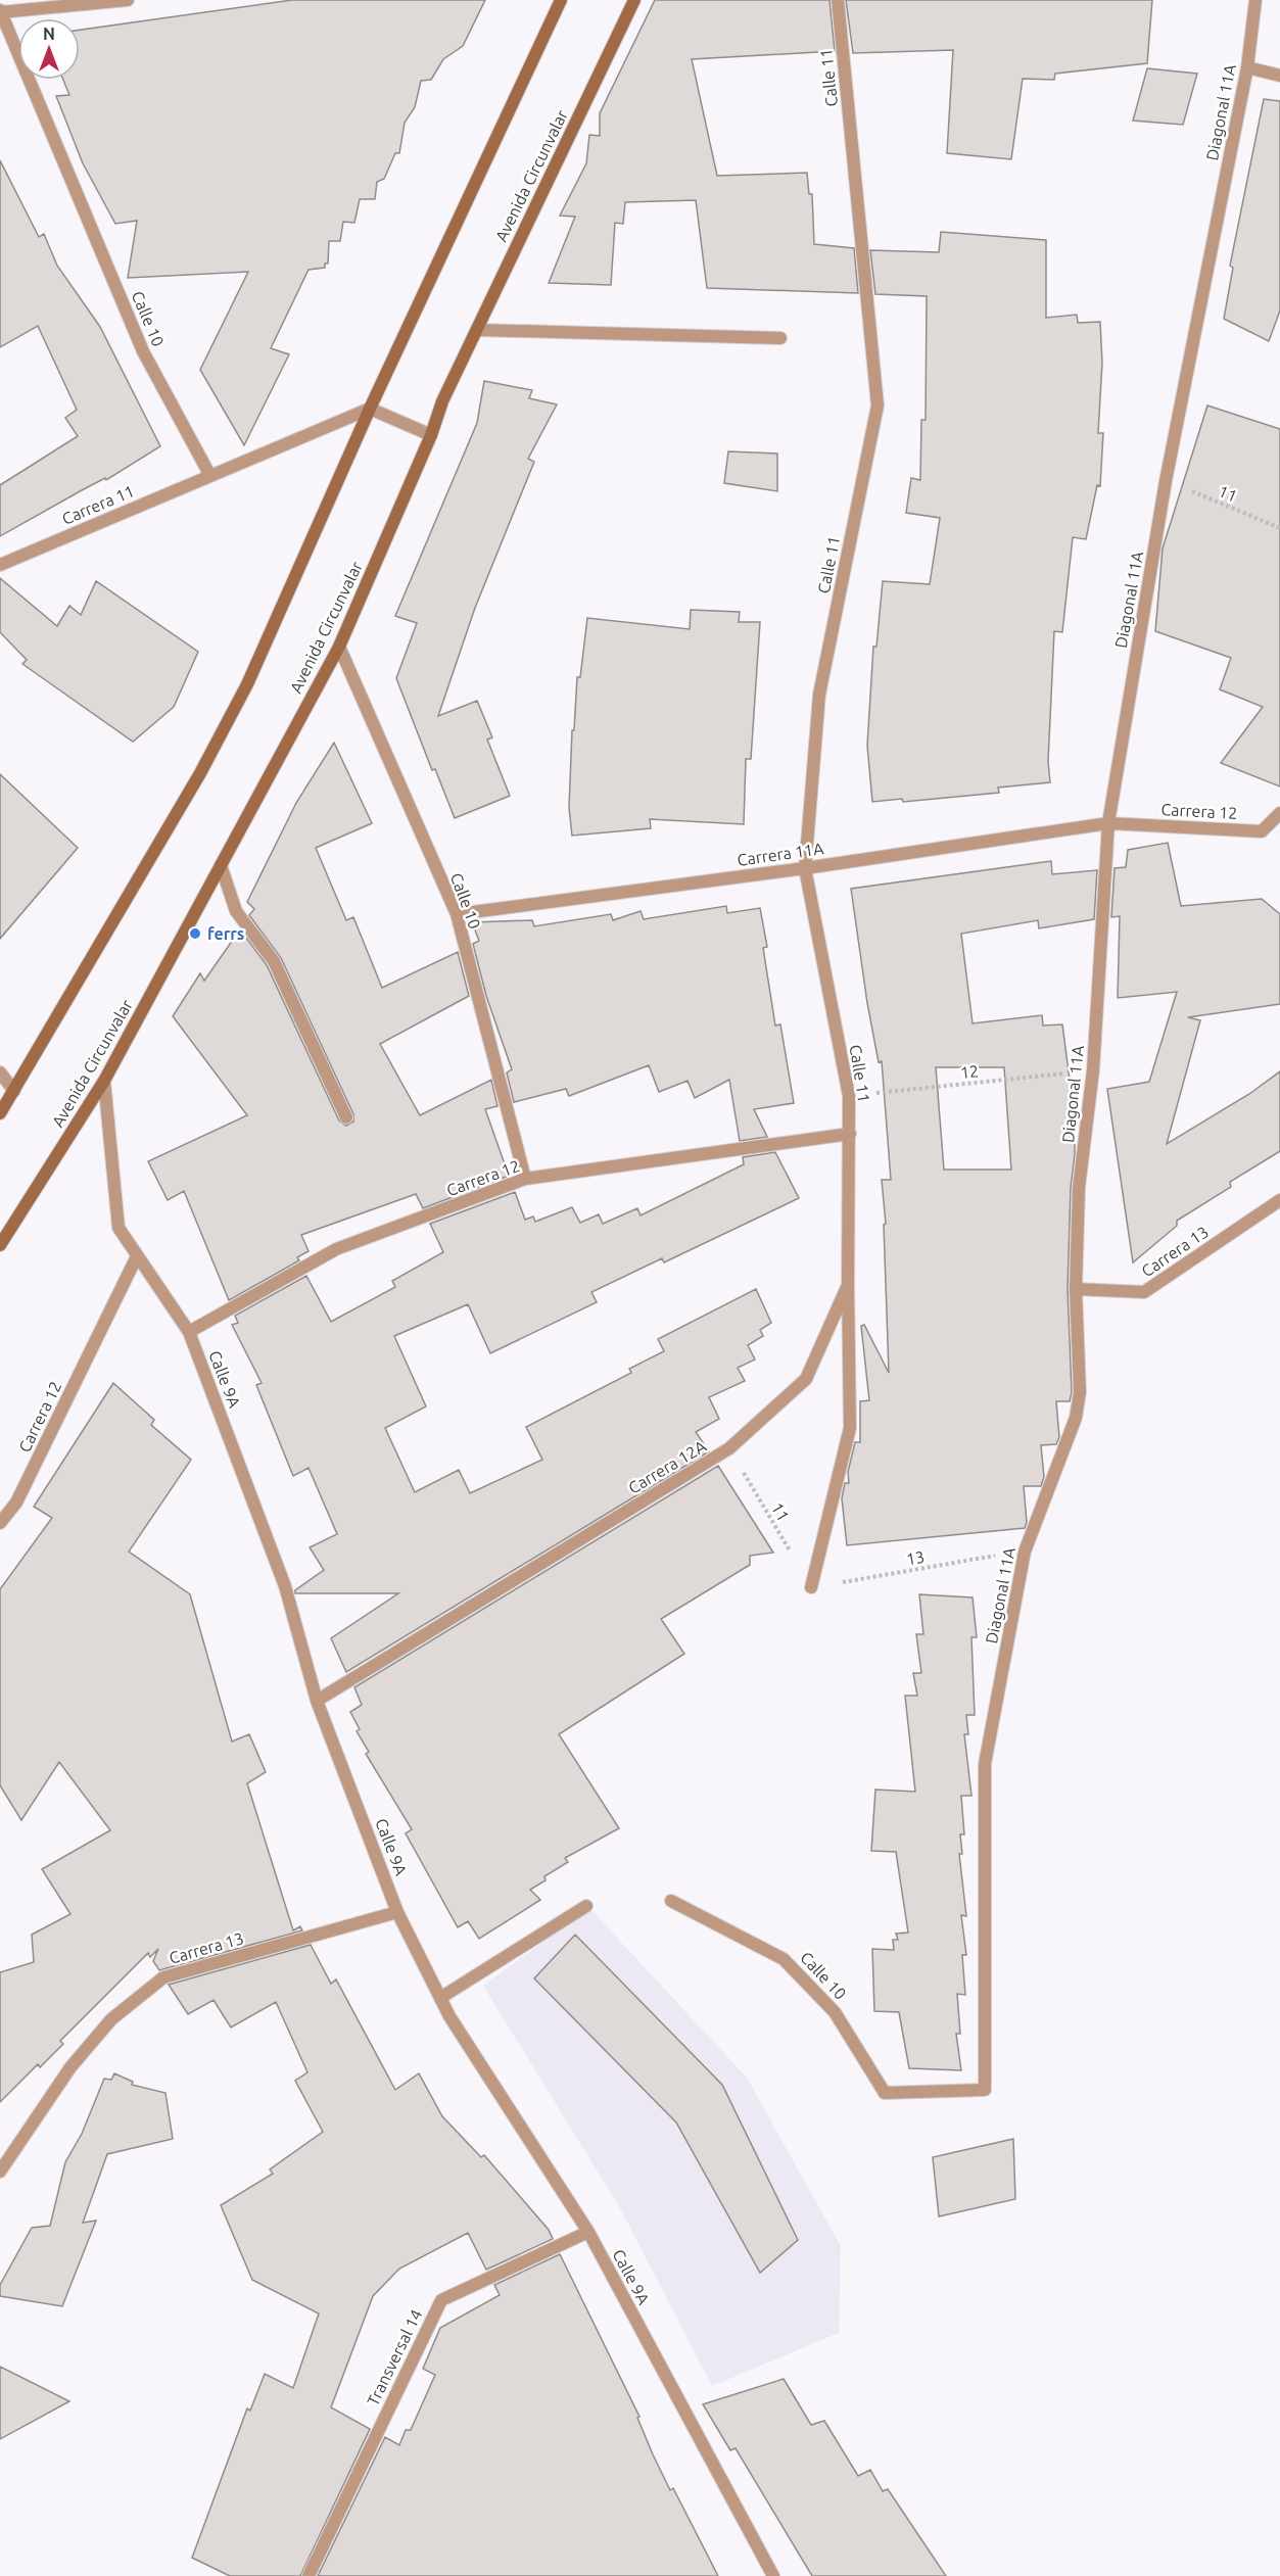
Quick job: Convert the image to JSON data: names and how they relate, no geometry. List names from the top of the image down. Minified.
{"streets":{"main road":["Avenida Circunvalar"],"street":["Calle 11","Diagonal 11A","Calle 10","Carrera 11","Carrera 12","Carrera 11A","Carrera 13","Calle 9A","Carrera 12A","Transversal 14"],"path":["11","12","13"]},"crossings":[["Calle 11","Carrera 12"],["Calle 11","Carrera 11A"],["Calle 11","12"],["Calle 11","Carrera 12A"],["Diagonal 11A","Calle 10"],["Diagonal 11A","11"],["Diagonal 11A","Carrera 12"],["Diagonal 11A","Carrera 11A"],["Diagonal 11A","12"],["Diagonal 11A","Carrera 13"],["Diagonal 11A","13"],["Avenida Circunvalar","Calle 10"],["Avenida Circunvalar","Calle 9A"],["Calle 10","Carrera 11"],["Calle 10","Carrera 12"],["Calle 10","Carrera 11A"],["11","Carrera 12A"],["11","13"],["Carrera 12","Carrera 11A"],["Carrera 12","Calle 9A"],["Carrera 12","Carrera 12A"],["Carrera 13","Calle 9A"],["Calle 9A","Carrera 12A"],["Calle 9A","Transversal 14"]],"places":["ferrs"],"north":"top"}
